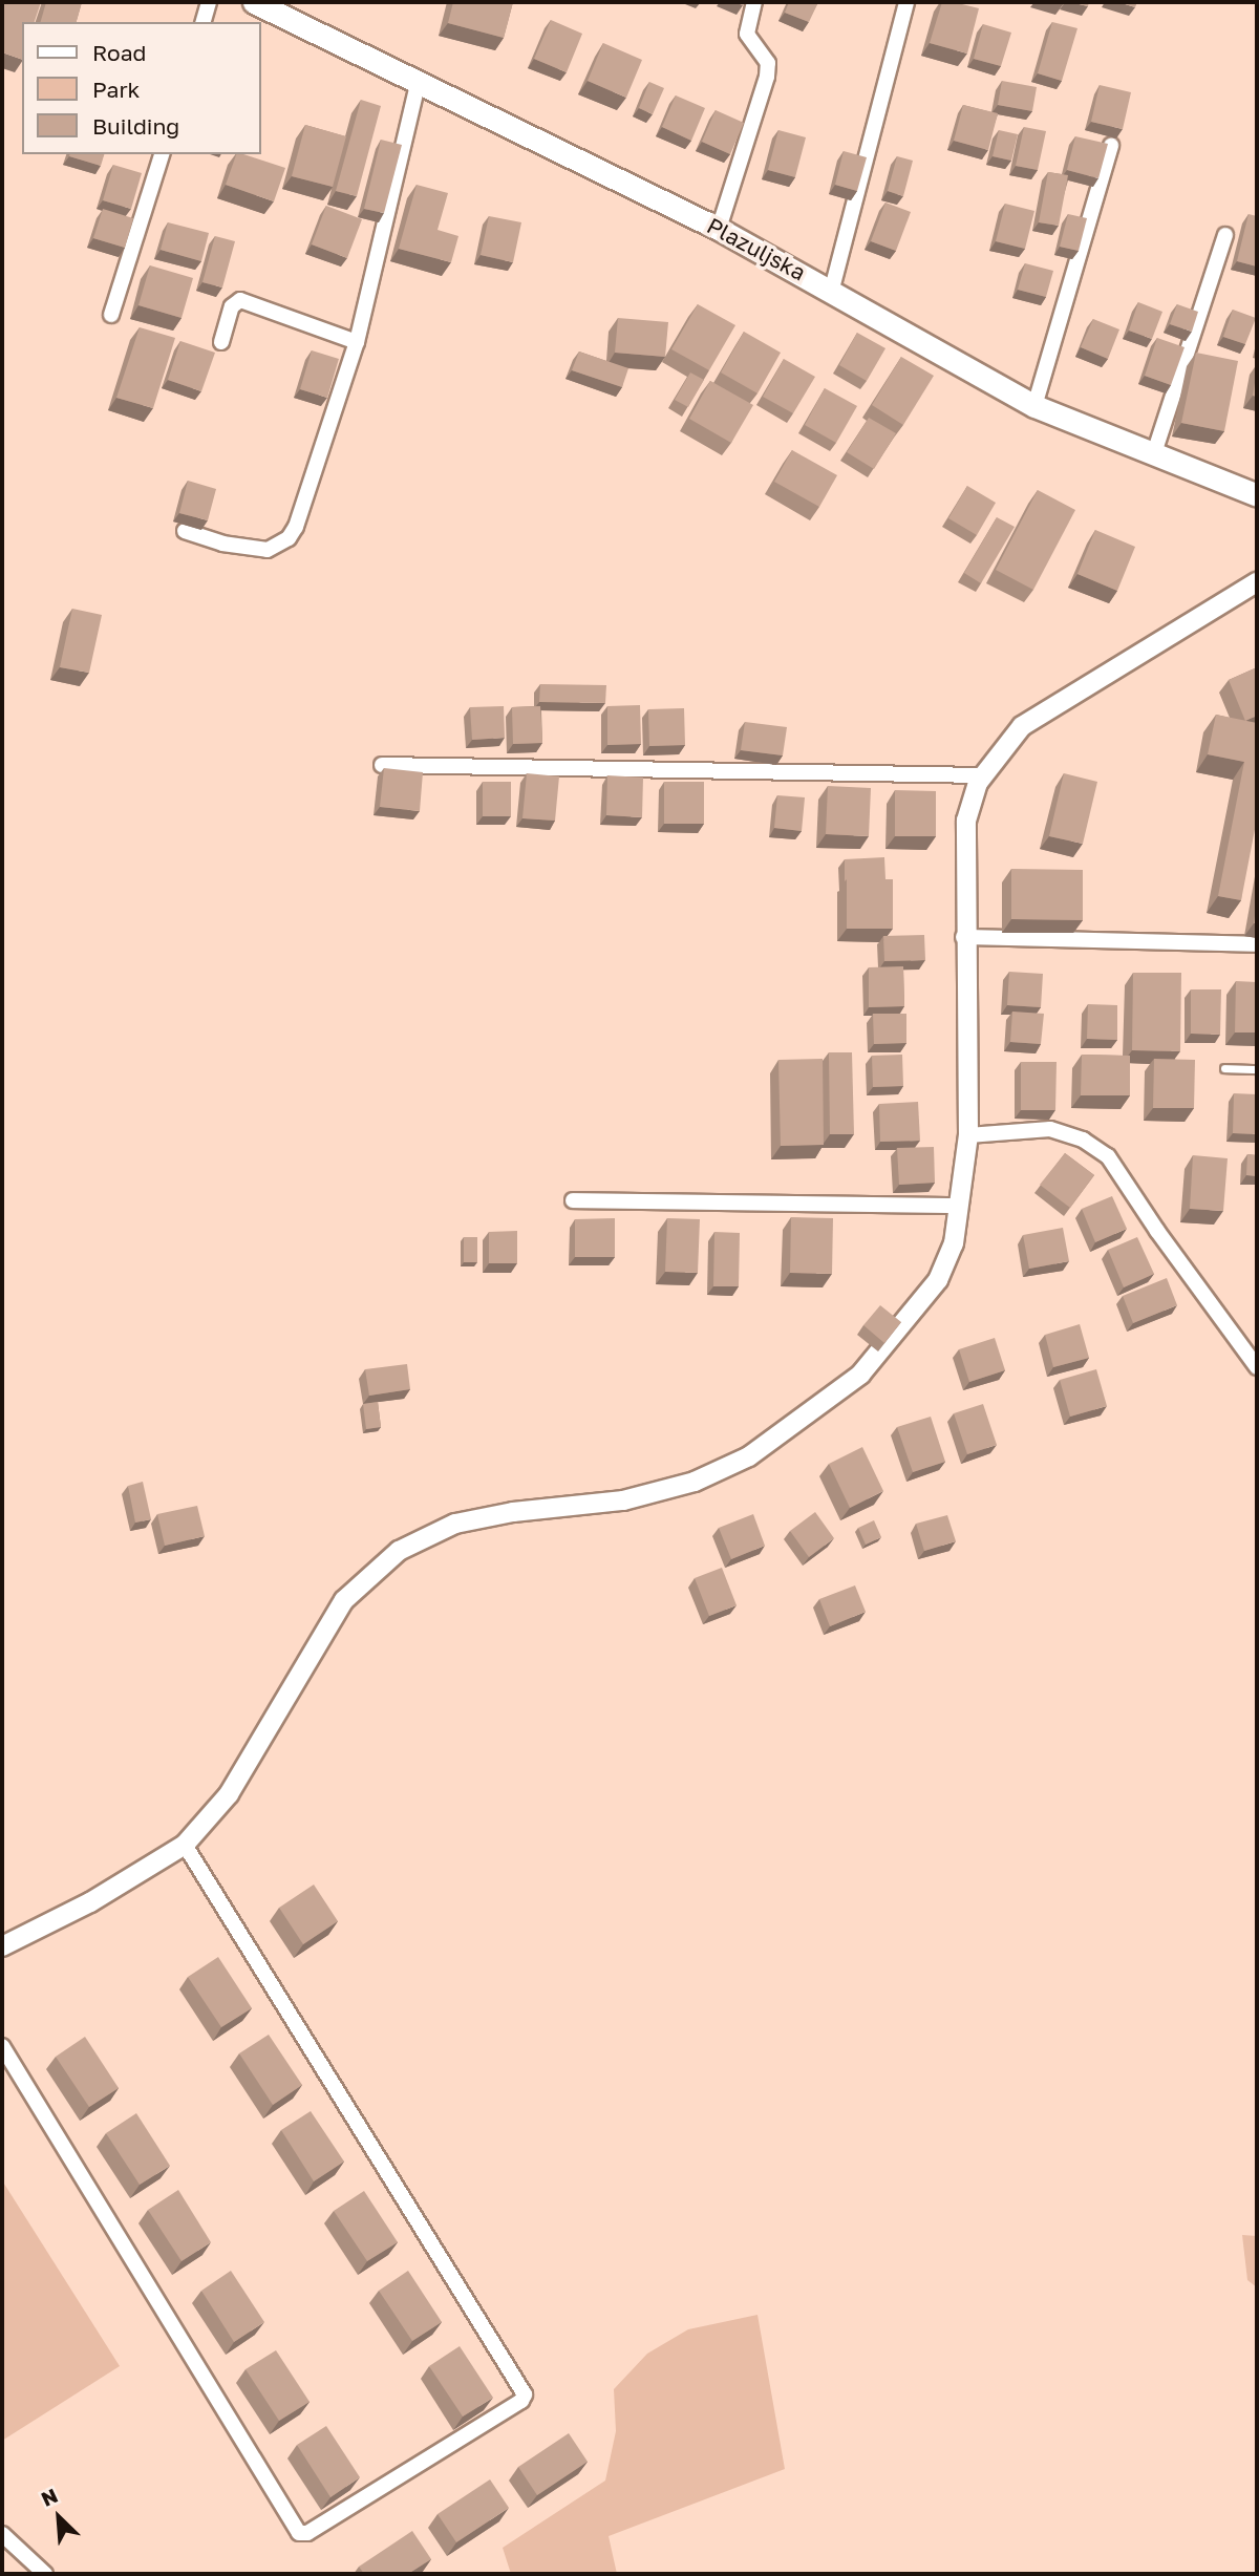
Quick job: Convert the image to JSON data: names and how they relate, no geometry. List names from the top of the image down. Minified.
{"streets":{"main road":["Plazuljska"]},"legend":["Road","Park","Building"],"north":"top left"}
